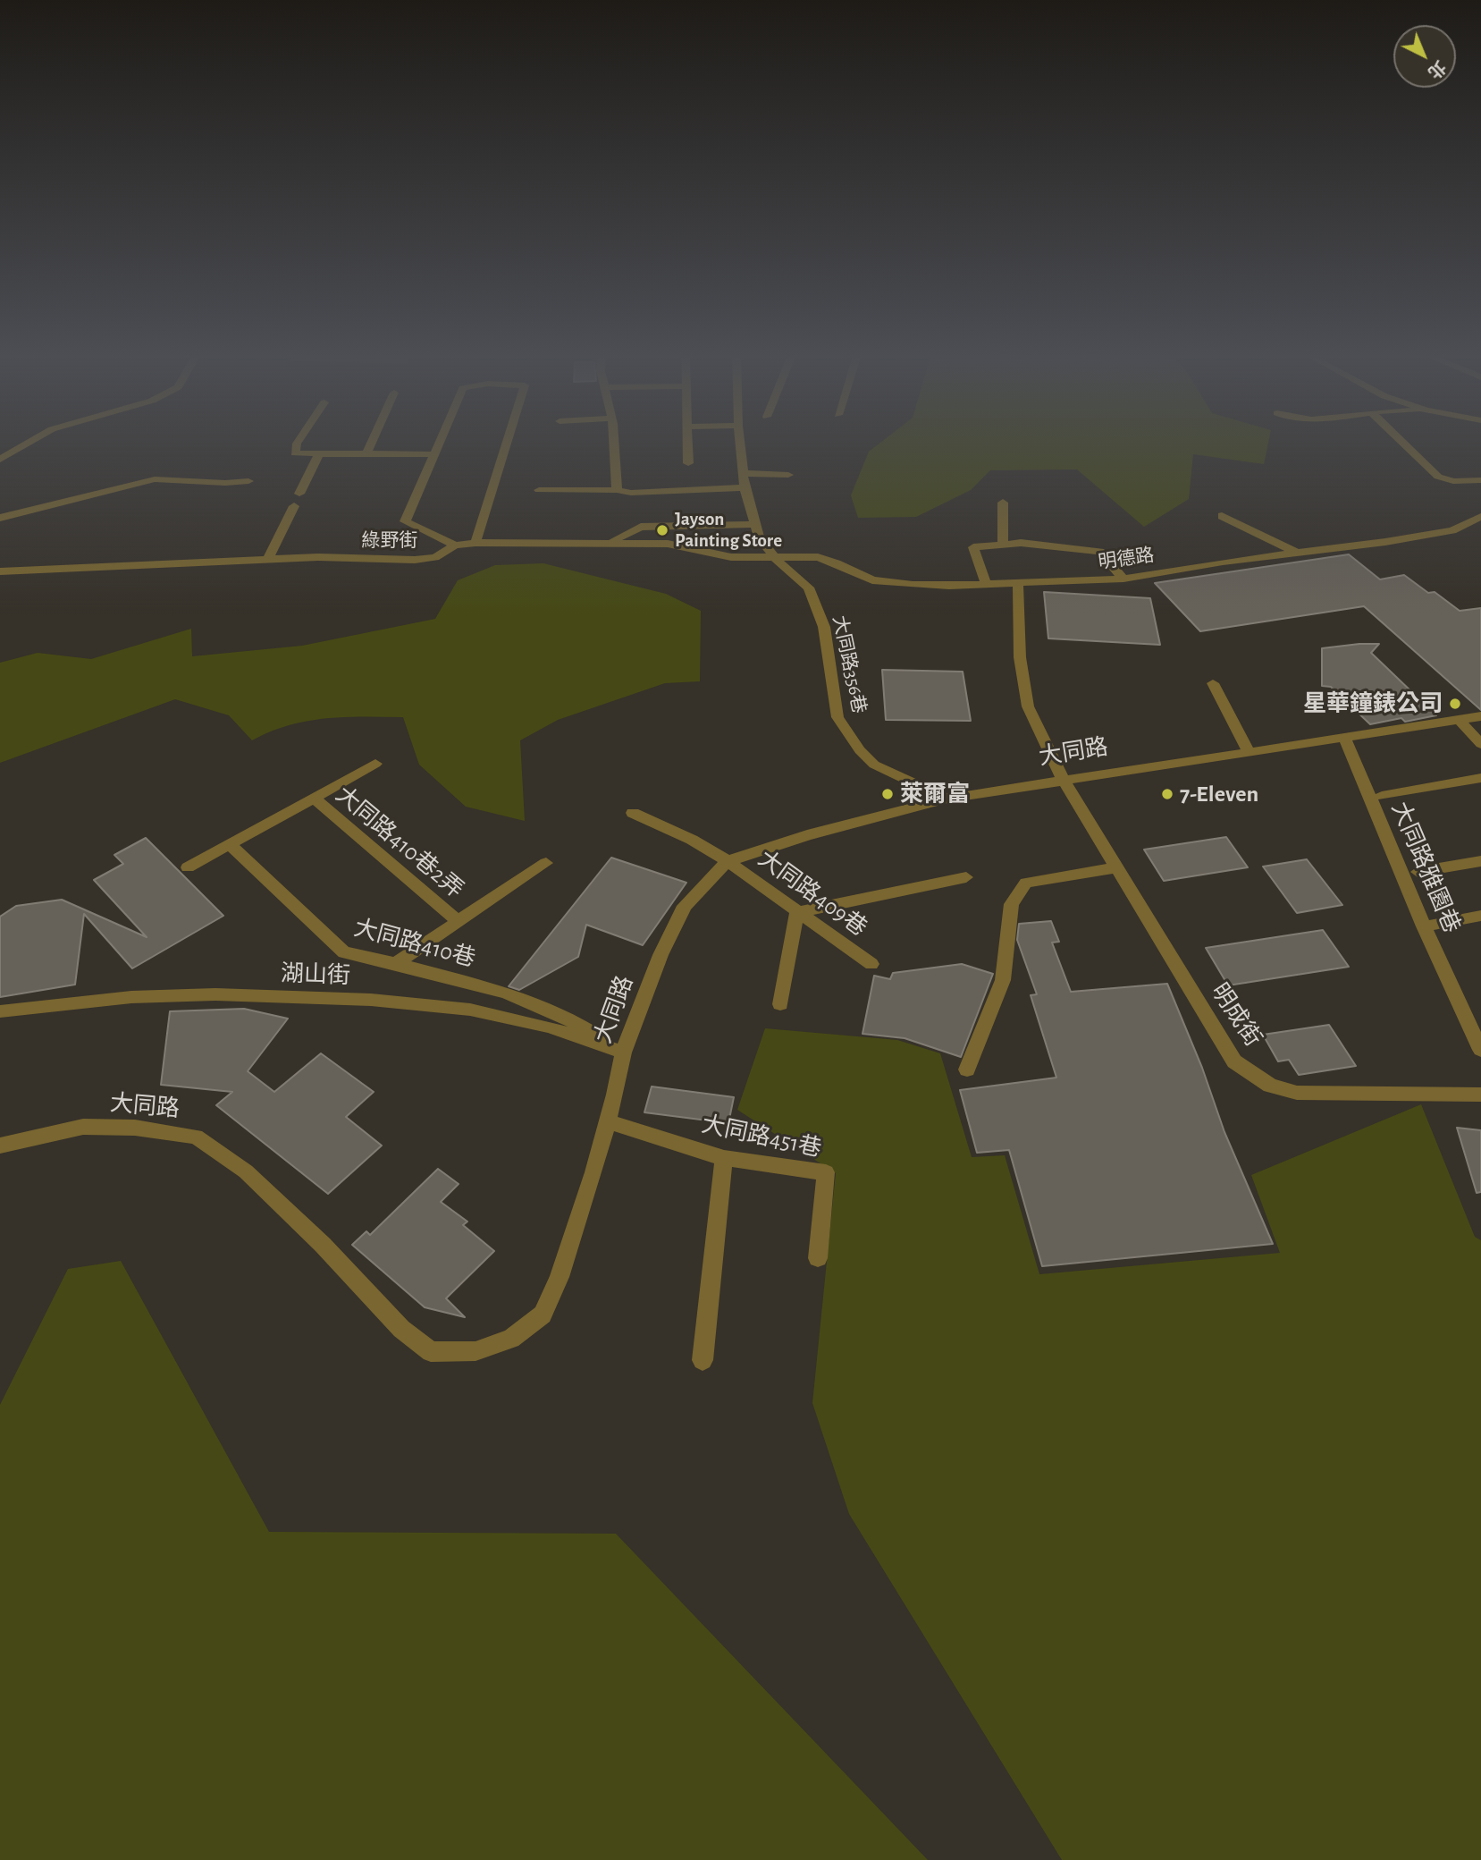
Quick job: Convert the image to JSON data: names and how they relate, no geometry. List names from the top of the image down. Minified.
{"streets":{"street":["綠野街","明德路","大同路356巷","大同路","大同路410巷2弄","大同路雅園巷","大同路409巷","大同路410巷","湖山街","明成街","大同路451巷"]},"crossings":[["綠野街","明德路"],["綠野街","大同路356巷"],["明德路","大同路356巷"],["明德路","明成街"],["大同路356巷","大同路"],["大同路","大同路雅園巷"],["大同路","大同路409巷"],["大同路","大同路410巷"],["大同路","湖山街"],["大同路","明成街"],["大同路","大同路451巷"],["大同路410巷","湖山街"]],"places":["Jayson Painting Store","星華鐘錶公司","萊爾富","7-Eleven"],"north":"bottom right"}
